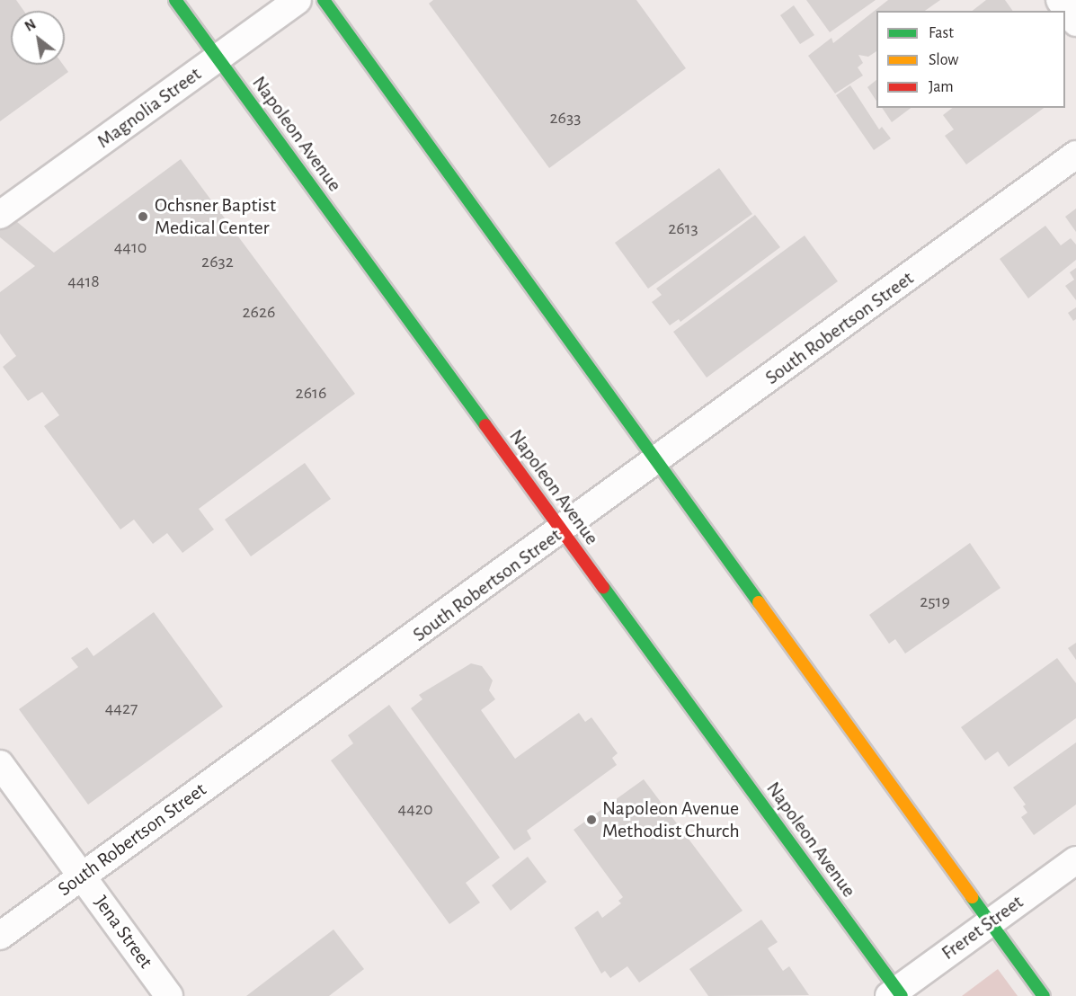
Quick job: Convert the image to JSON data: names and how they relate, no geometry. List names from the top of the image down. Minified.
{"streets":{"main road":["Napoleon Avenue"],"street":["Magnolia Street","South Robertson Street","Freret Street","Jena Street"]},"crossings":[["Magnolia Street","Napoleon Avenue"],["Napoleon Avenue","South Robertson Street"],["Napoleon Avenue","Freret Street"],["South Robertson Street","Jena Street"]],"places":["Ochsner Baptist Medical Center","Napoleon Avenue Methodist Church"],"house_numbers":["2633","2613","4410","2632","4418","2626","2616","2519","4427","4420"],"legend":["Fast","Slow","Jam"],"north":"top left"}
